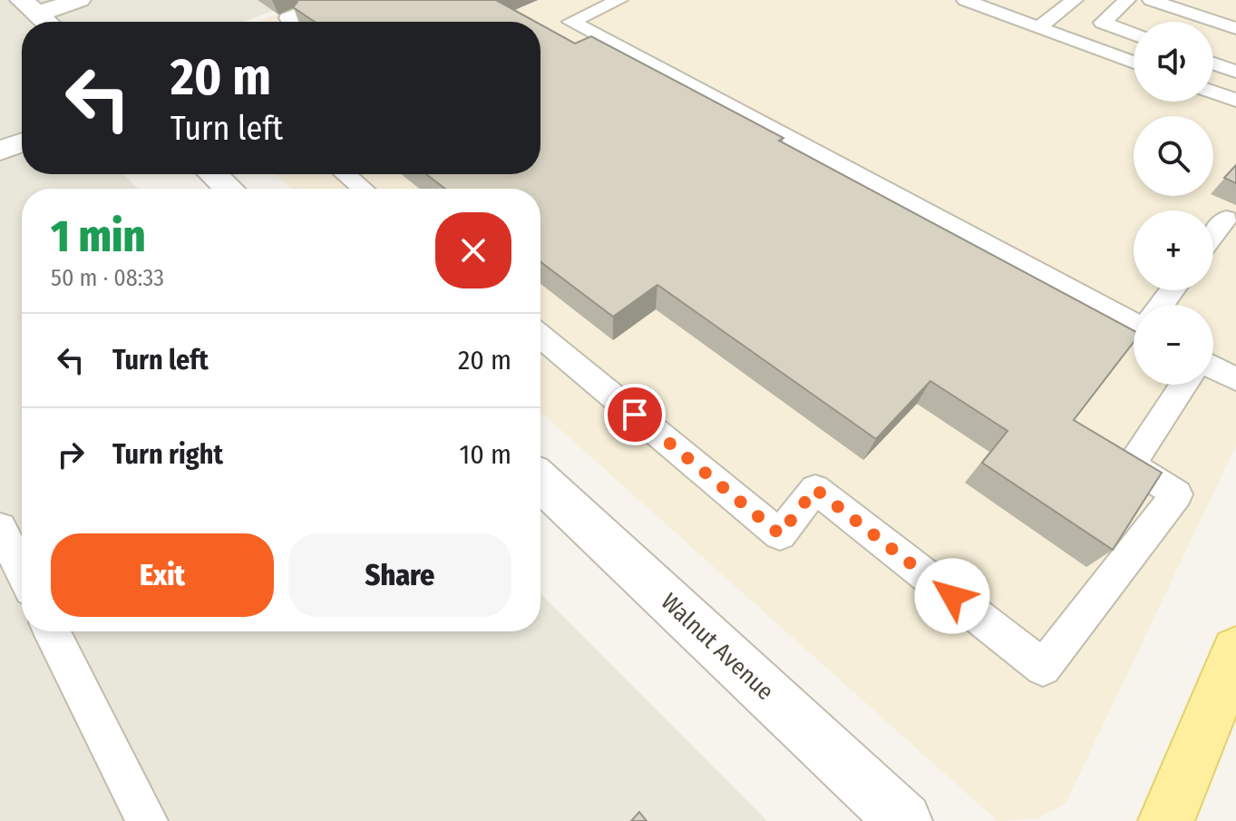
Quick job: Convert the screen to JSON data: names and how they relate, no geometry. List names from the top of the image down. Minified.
{"streets":{"street":["Walnut Avenue"]},"page":{"map_buttons":["+","−"],"turn":["20 m","Turn left"],"heading":["1 min","50 m · 08:33"],"list":[{"name":"Turn left","value":"20 m"},{"name":"Turn right","value":"10 m"}],"buttons":["Exit","Share"]}}
